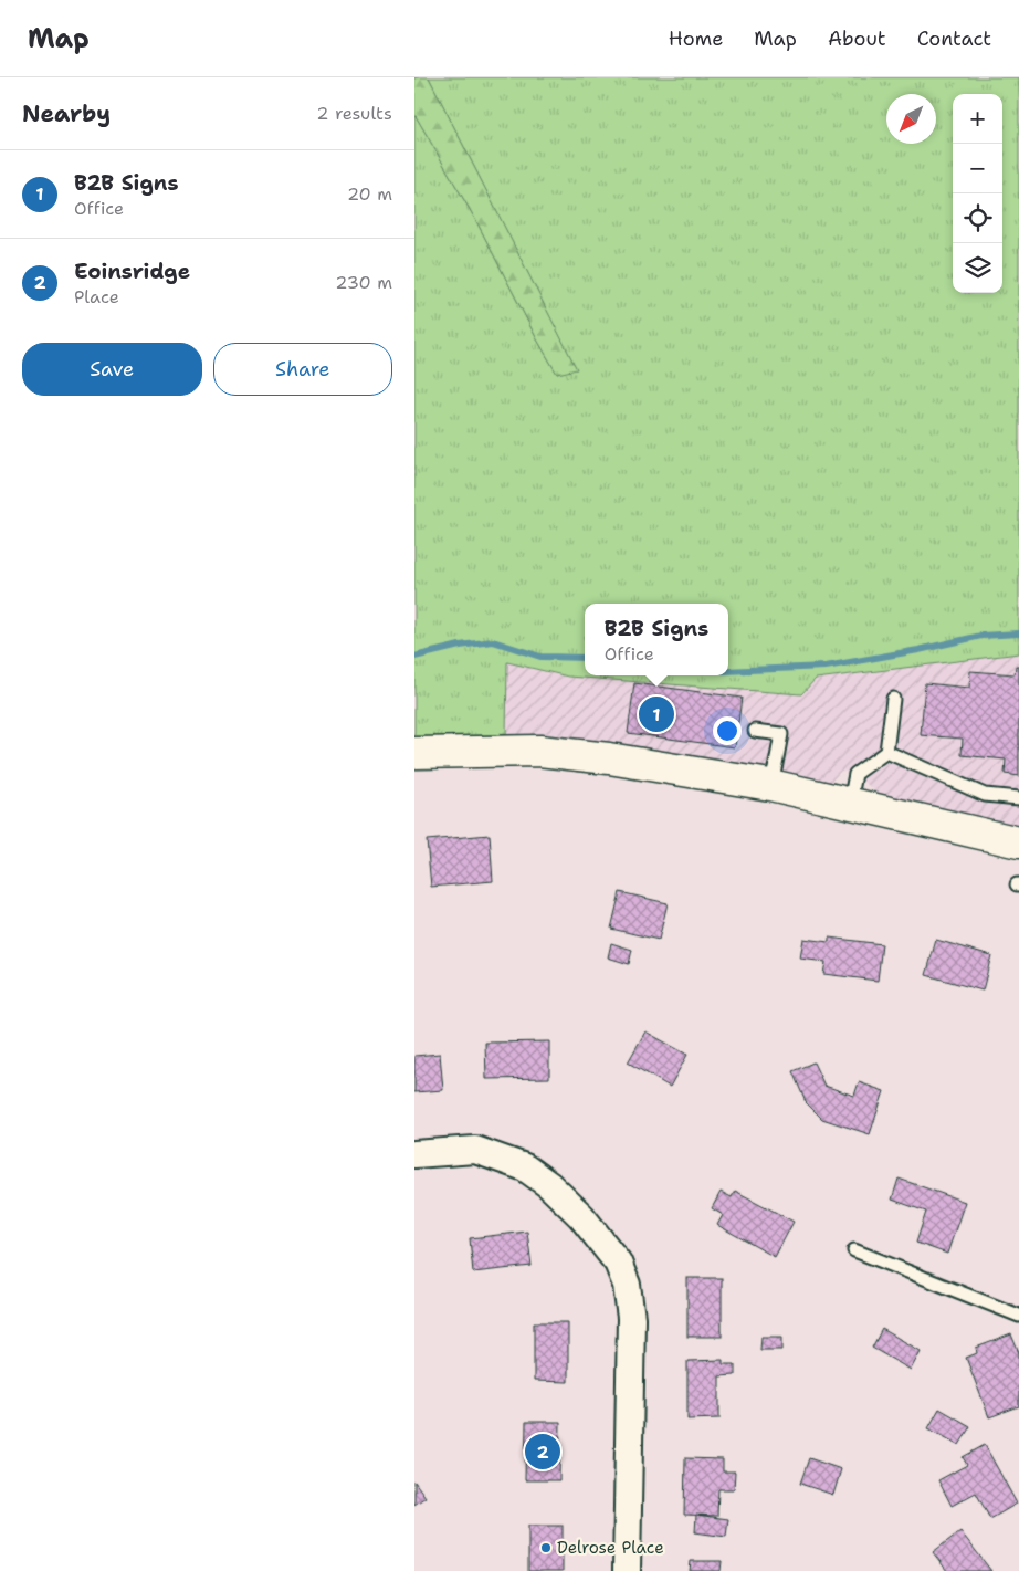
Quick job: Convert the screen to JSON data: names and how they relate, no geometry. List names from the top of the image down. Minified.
{"places":["Delrose Place"],"north":"bottom left","page":{"header":"Map","nav":["Home","Map","About","Contact"],"heading":["Nearby","2 results"],"map_buttons":["+","−"],"list":[{"mark":"1","name":"B2B Signs","note":"Office","value":"20 m"},{"mark":"2","name":"Eoinsridge","note":"Place","value":"230 m"}],"buttons":["Save","Share"],"popup":["B2B Signs","Office"],"pins":["1","2"]}}
